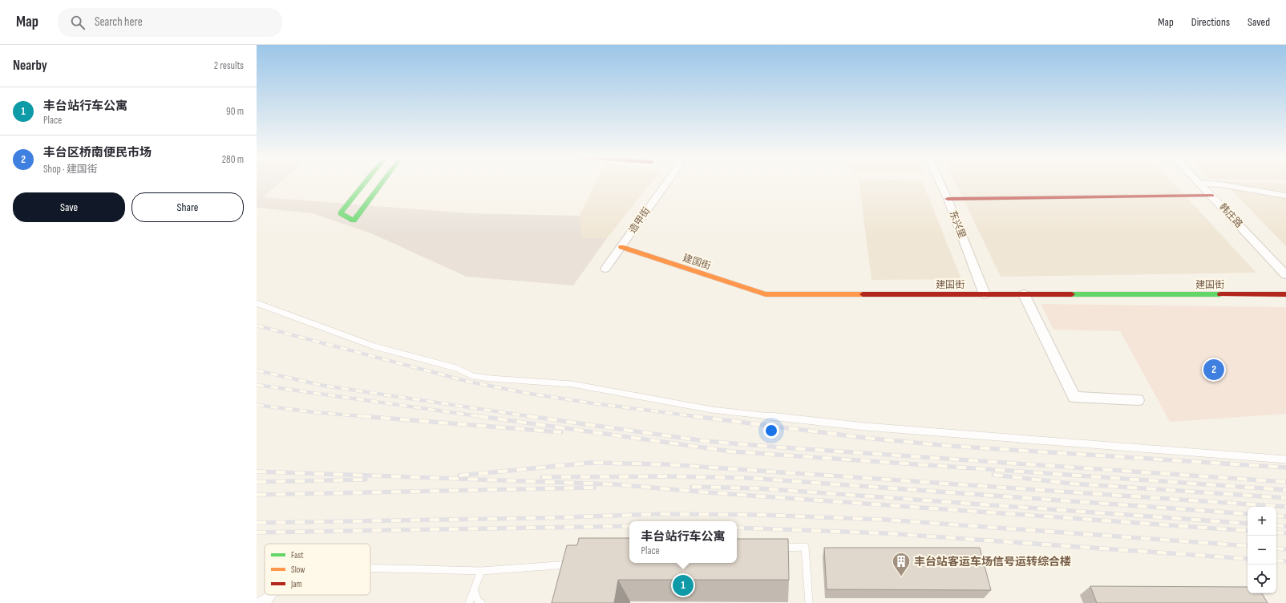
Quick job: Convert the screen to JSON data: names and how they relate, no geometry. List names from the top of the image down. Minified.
{"streets":{"street":["韩庄路","造甲街","东兴里","建国街"]},"crossings":[["造甲街","建国街"],["东兴里","建国街"]],"places":{"building":["丰台站客运车场信号运转综合楼"]},"legend":["Fast","Slow","Jam"],"page":{"header":"Map","search":"Search here","nav":["Map","Directions","Saved"],"heading":["Nearby","2 results"],"list":[{"mark":"1","name":"丰台站行车公寓","note":"Place","value":"90 m"},{"mark":"2","name":"丰台区桥南便民市场","note":"Shop · 建国街","value":"280 m"}],"buttons":["Save","Share"],"pins":["2","1"],"map_buttons":["+","−"],"popup":["丰台站行车公寓","Place"]}}
